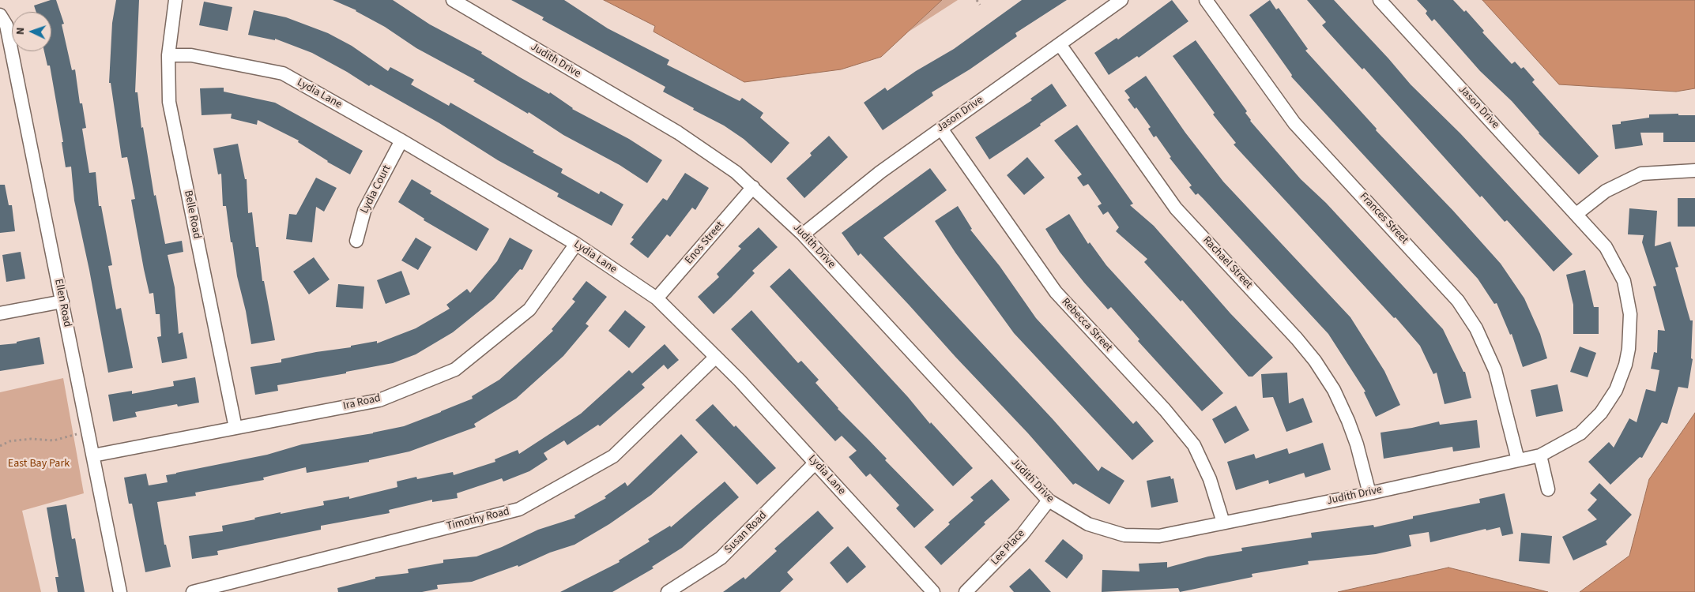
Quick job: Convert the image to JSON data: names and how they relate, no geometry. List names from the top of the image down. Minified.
{"streets":{"street":["Judith Drive","Lydia Lane","Jason Drive","Lydia Court","Belle Road","Frances Street","Enos Street","Rachael Street","Ellen Road","Rebecca Street","Ira Road","Timothy Road","Susan Road","Lee Place"]},"crossings":[["Judith Drive","Jason Drive"],["Judith Drive","Frances Street"],["Judith Drive","Enos Street"],["Judith Drive","Rachael Street"],["Judith Drive","Rebecca Street"],["Judith Drive","Lee Place"],["Lydia Lane","Lydia Court"],["Lydia Lane","Belle Road"],["Lydia Lane","Enos Street"],["Lydia Lane","Ira Road"],["Lydia Lane","Timothy Road"],["Lydia Lane","Susan Road"],["Jason Drive","Rachael Street"],["Jason Drive","Rebecca Street"],["Belle Road","Ira Road"],["Ellen Road","Ira Road"]],"parks":["East Bay Park"],"north":"left"}
